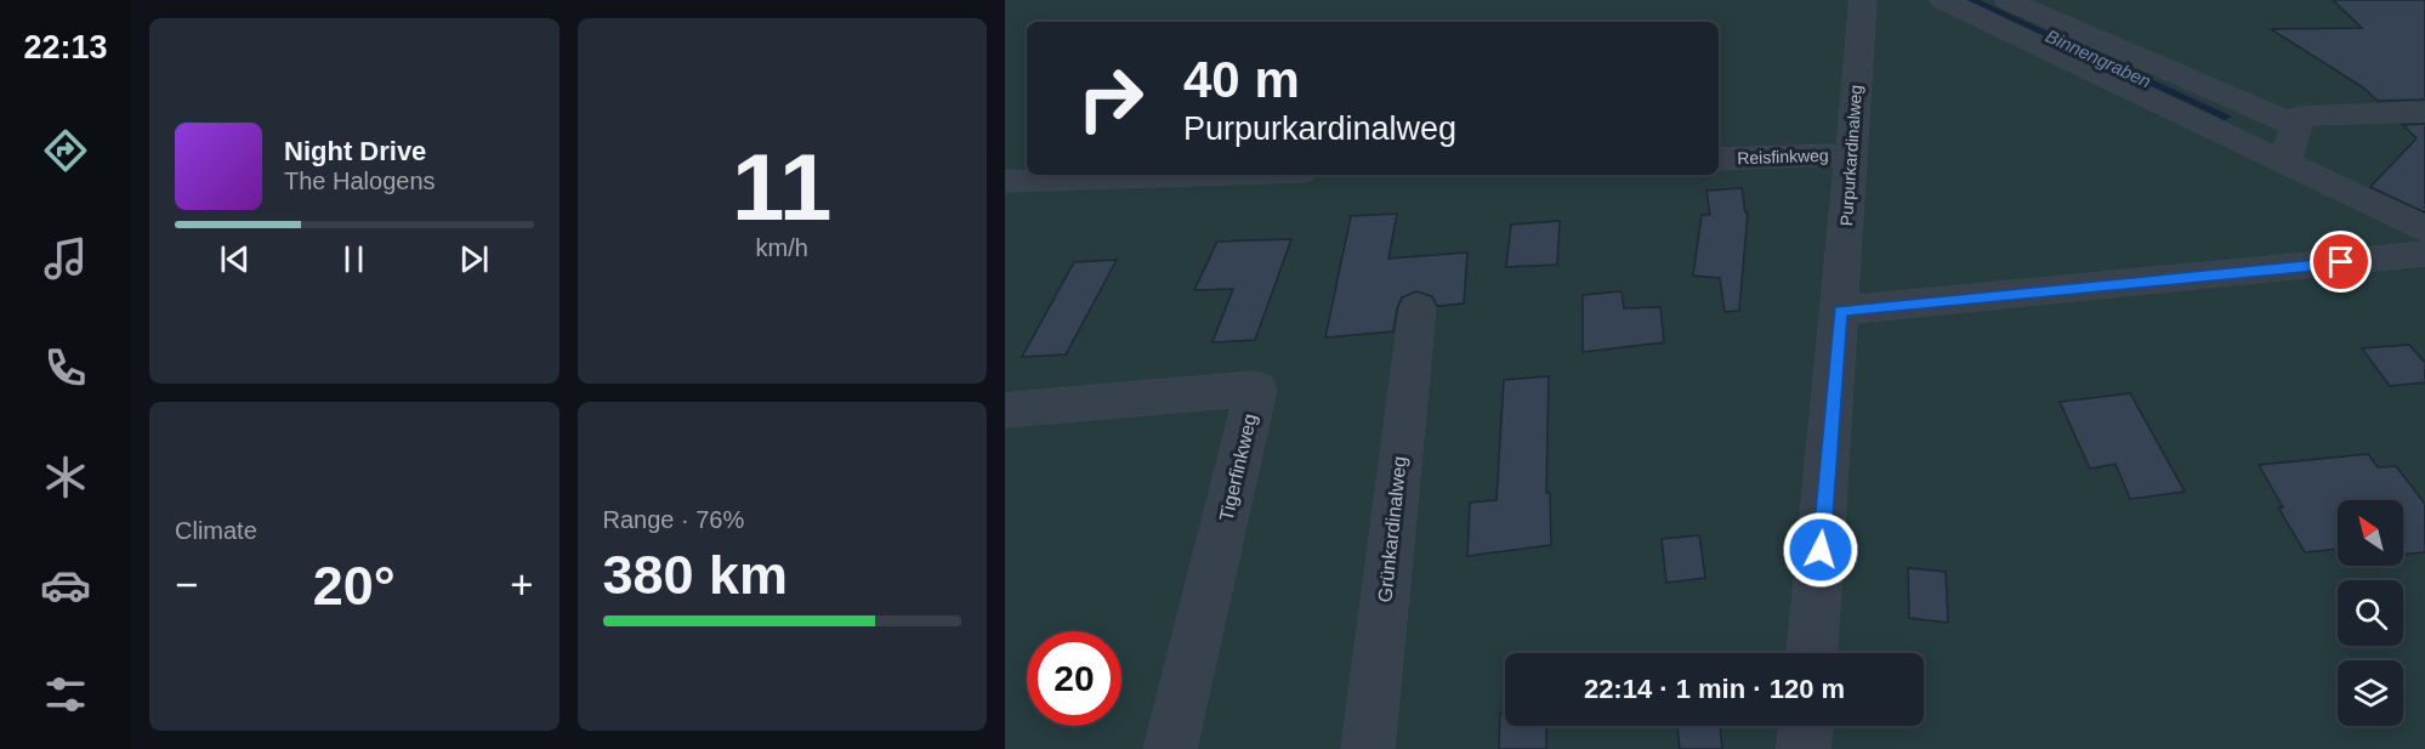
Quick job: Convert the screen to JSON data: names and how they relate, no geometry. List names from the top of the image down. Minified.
{"streets":{"lane":["Purpurkardinalweg","Reisfinkweg","Tigerfinkweg","Grünkardinalweg"]},"crossings":[["Purpurkardinalweg","Reisfinkweg"]],"water":["Binnengraben"],"north":"top left","page":{"tabs":"22:13","tile":[["11","km/h"],"Climate",["Range · 76%","380 km"]],"turn":["40 m","Purpurkardinalweg"],"song":["Night Drive","The Halogens"],"heat":["−","20°","+"],"limit":"20","trip":"22:14 · 1 min · 120 m"}}
